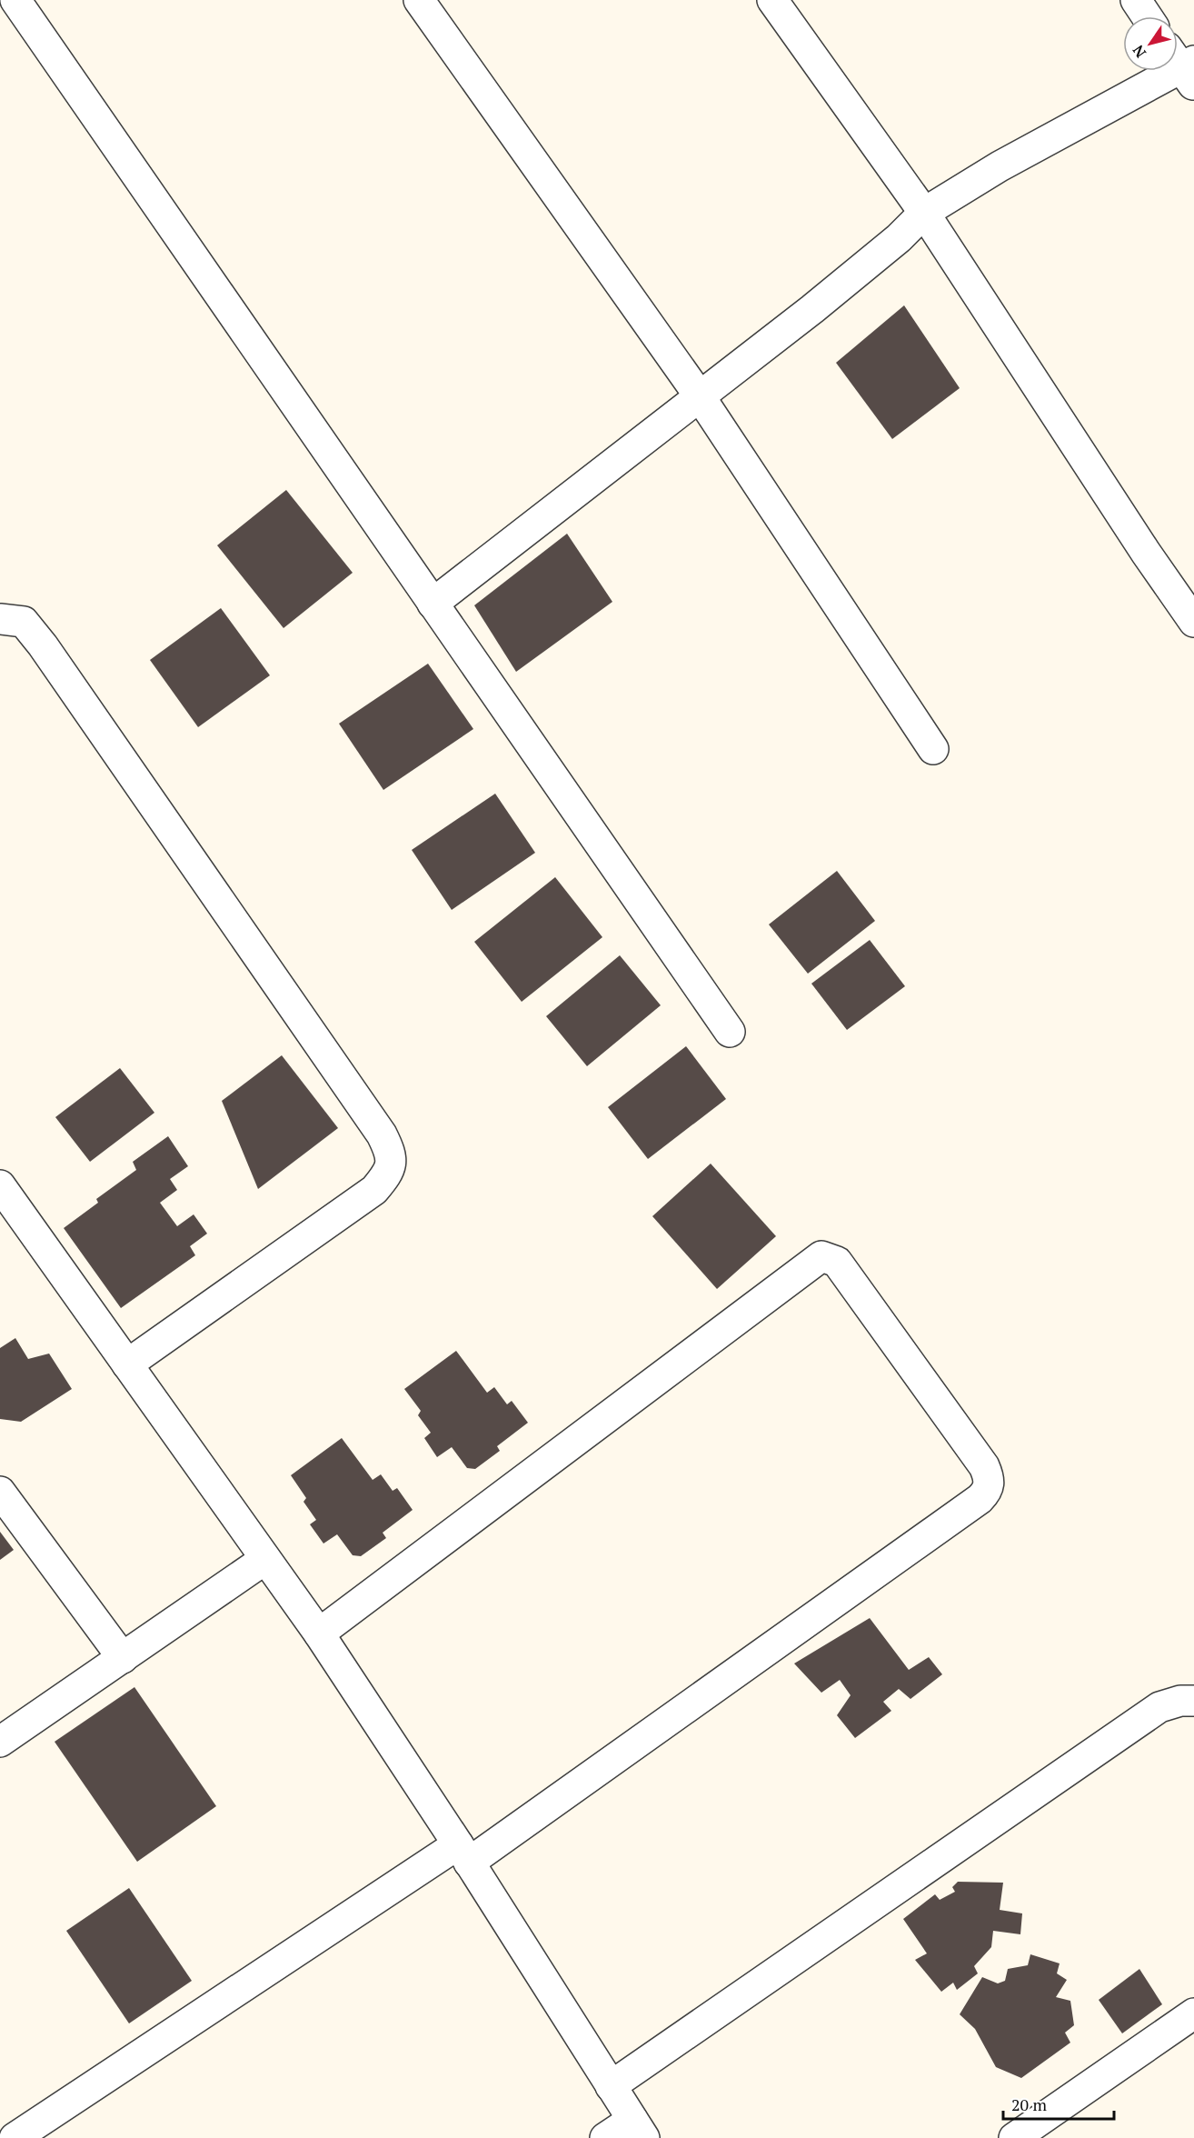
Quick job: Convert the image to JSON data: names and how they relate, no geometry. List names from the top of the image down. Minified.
{"scale_bar":"20 m","north":"bottom left"}
